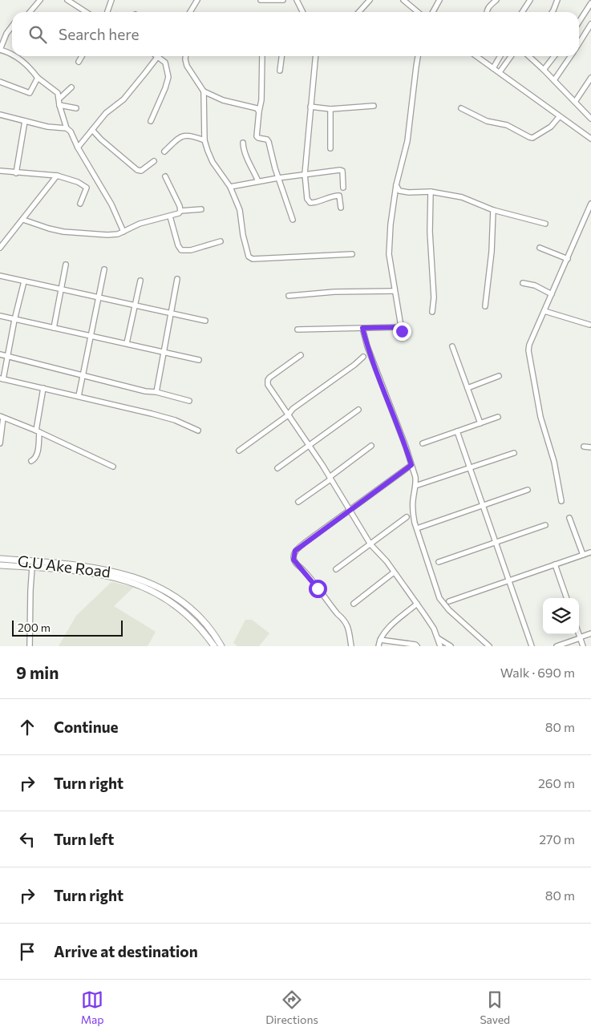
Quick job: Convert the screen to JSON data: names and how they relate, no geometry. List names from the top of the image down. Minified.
{"streets":{"main road":["G.U Ake Road"]},"scale_bar":"200 m","page":{"search":"Search here","scale":"200 m","heading":["9 min","Walk · 690 m"],"list":[["Continue","80 m"],["Turn right","260 m"],["Turn left","270 m"],["Turn right","80 m"],"Arrive at destination"],"nav":["Map","Directions","Saved"]}}
